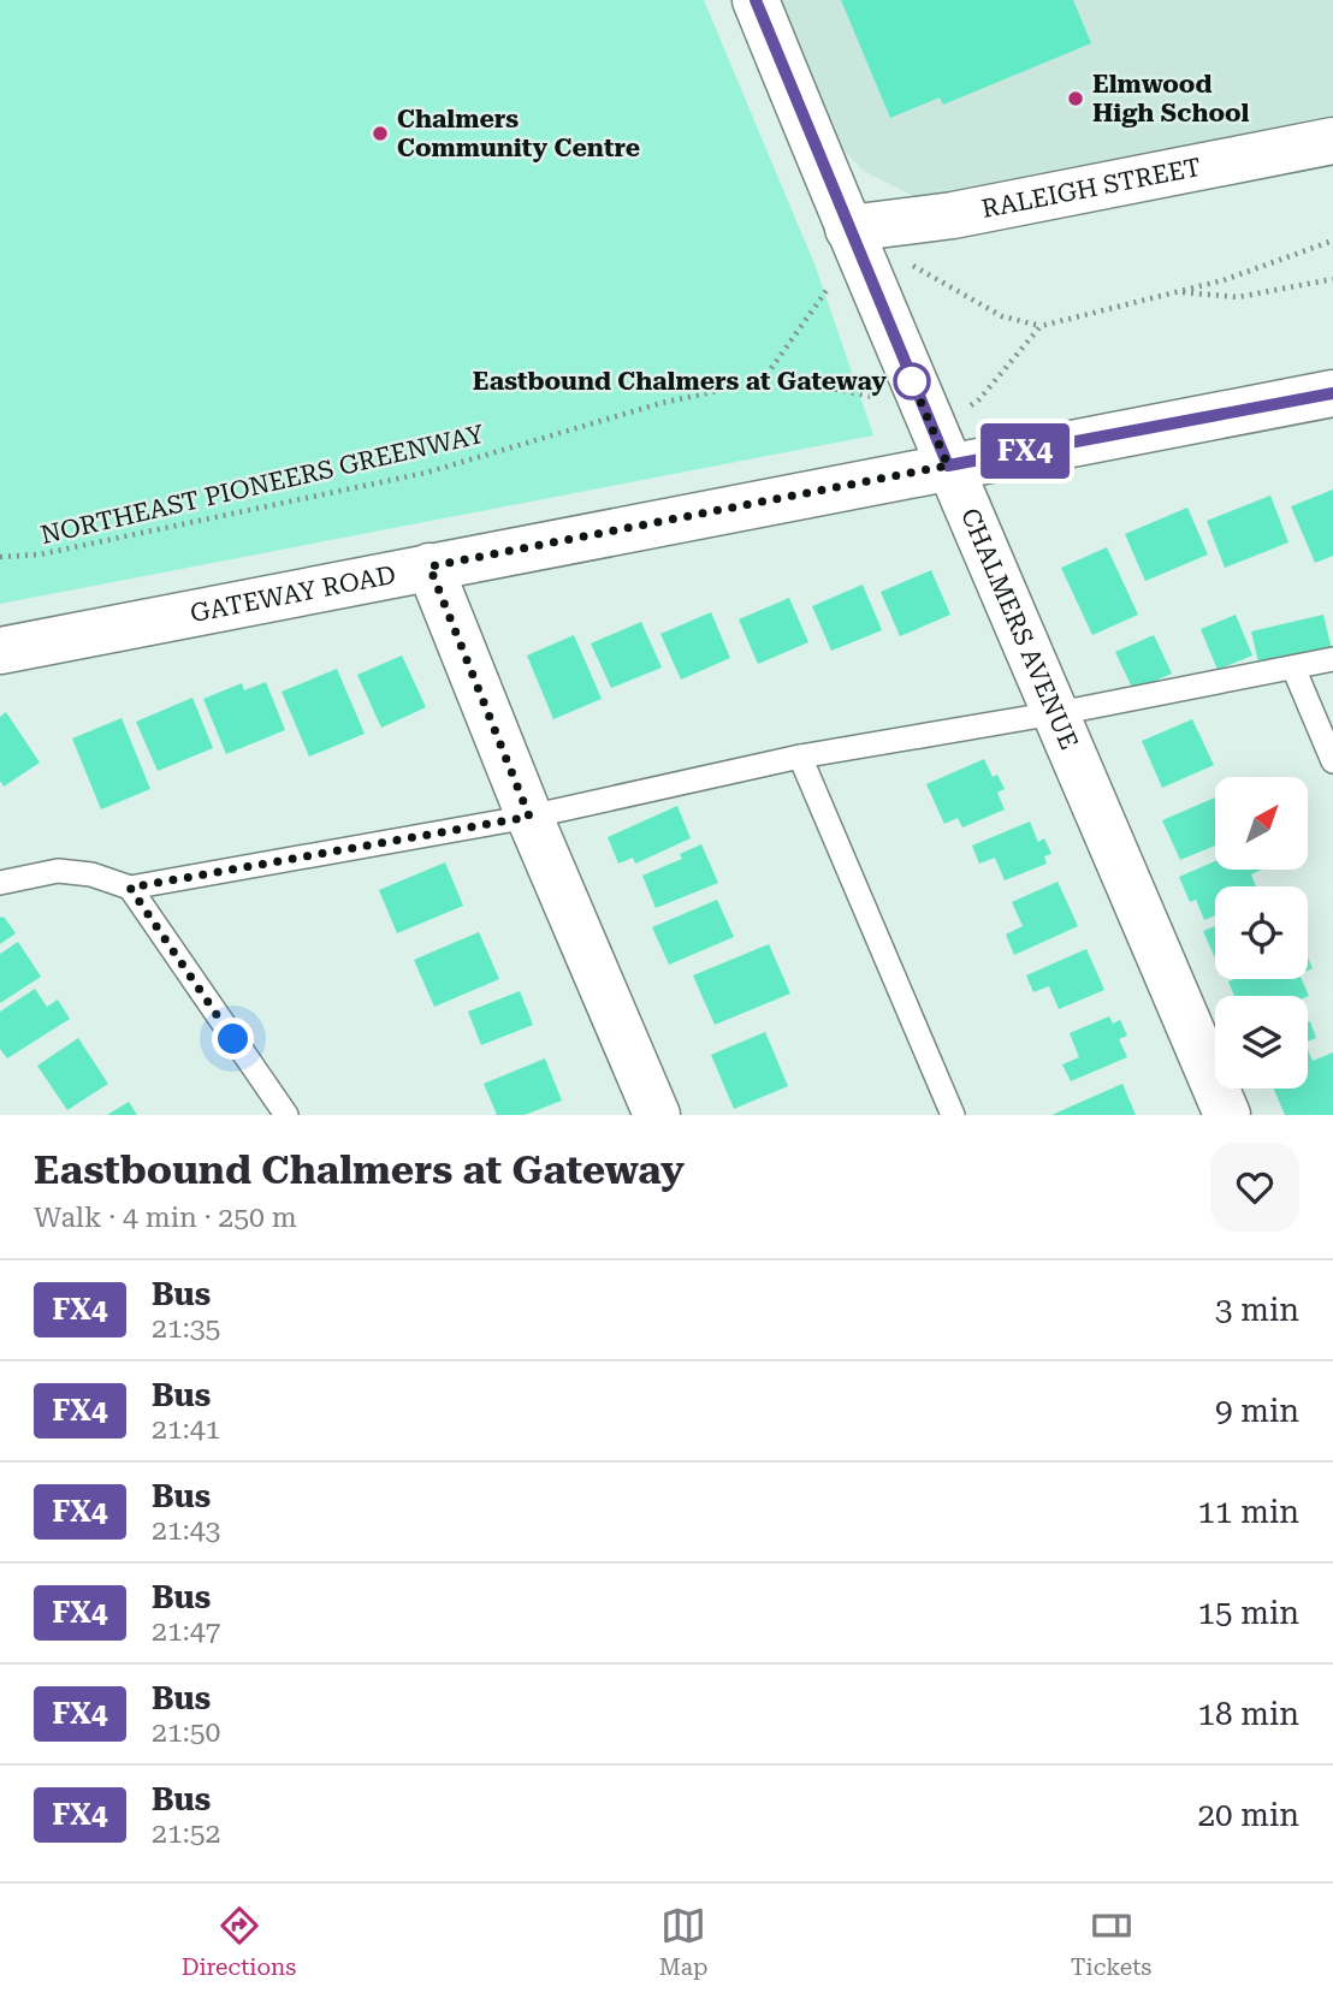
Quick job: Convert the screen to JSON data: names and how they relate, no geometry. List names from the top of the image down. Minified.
{"streets":{"street":["RALEIGH STREET","GATEWAY ROAD","CHALMERS AVENUE"],"path":["NORTHEAST PIONEERS GREENWAY"]},"crossings":[["RALEIGH STREET","CHALMERS AVENUE"],["GATEWAY ROAD","CHALMERS AVENUE"]],"places":["Elmwood High School","Chalmers Community Centre","Eastbound Chalmers at Gateway"],"lines":["bus line FX4"],"north":"top right","page":{"on_map":"FX4","heading":["Eastbound Chalmers at Gateway","Walk · 4 min · 250 m"],"list":[{"mark":"FX4","name":"Bus","note":"21:35","value":"3 min"},{"mark":"FX4","name":"Bus","note":"21:41","value":"9 min"},{"mark":"FX4","name":"Bus","note":"21:43","value":"11 min"},{"mark":"FX4","name":"Bus","note":"21:47","value":"15 min"},{"mark":"FX4","name":"Bus","note":"21:50","value":"18 min"},{"mark":"FX4","name":"Bus","note":"21:52","value":"20 min"}],"tabs":["Directions","Map","Tickets"]}}
